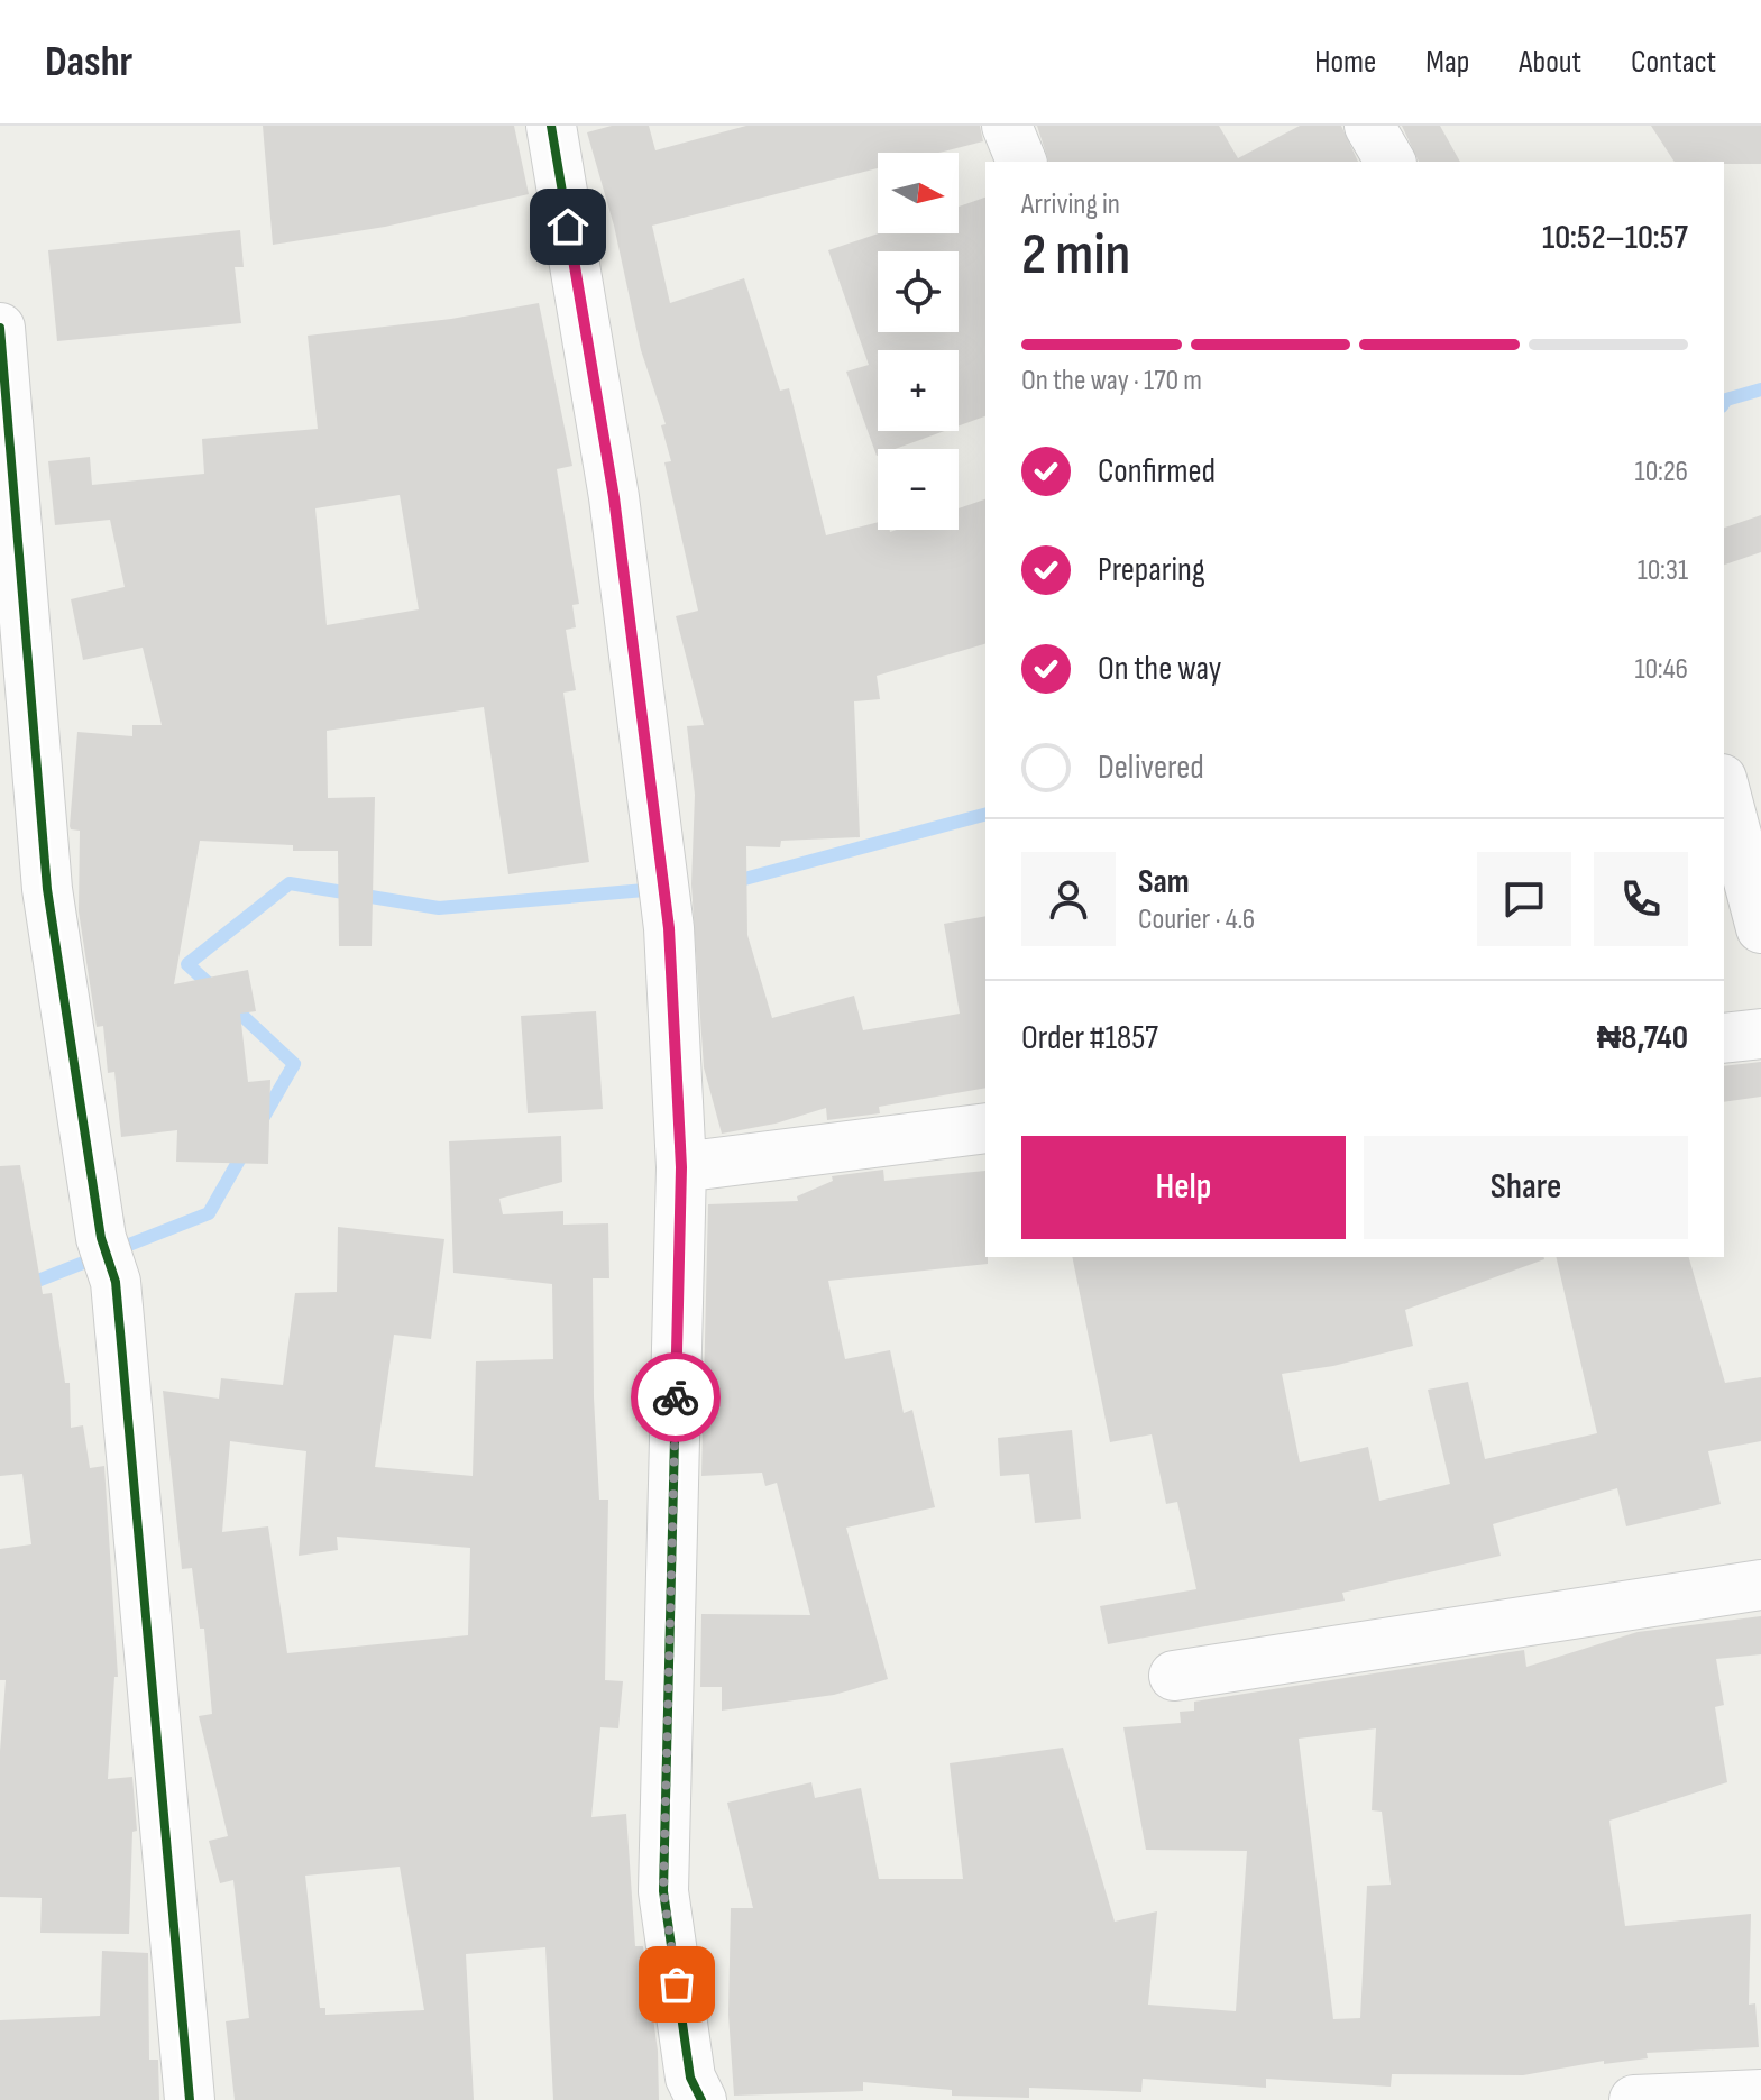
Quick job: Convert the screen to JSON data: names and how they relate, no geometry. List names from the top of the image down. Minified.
{"north":"right","page":{"header":"Dashr","nav":["Home","Map","About","Contact"],"map_buttons":["+","−"],"heading":["2 min","Arriving in","10:52–10:57"],"panel":["Sam","Courier · 4.6","Order #1857","₦8,740"],"bar":"On the way · 170 m","list":[["Confirmed","10:26"],["Preparing","10:31"],["On the way","10:46"],"Delivered"],"buttons":["Help","Share"]}}
